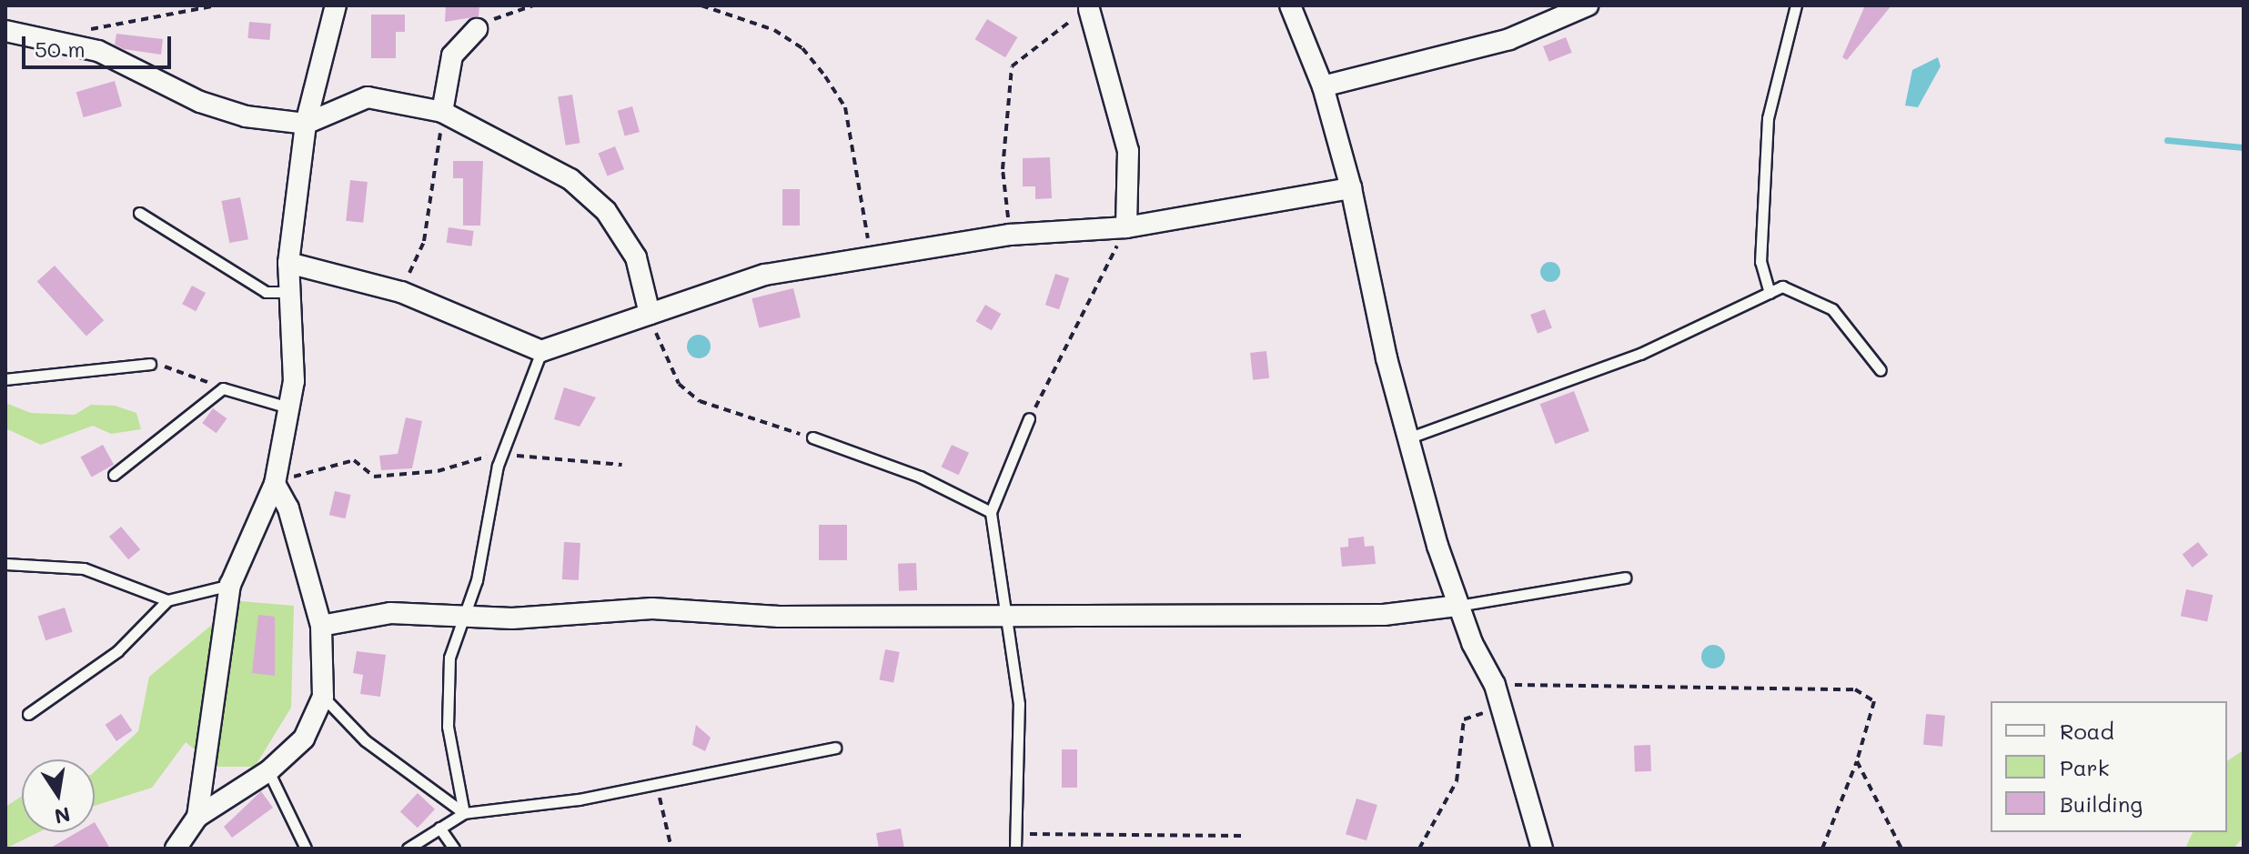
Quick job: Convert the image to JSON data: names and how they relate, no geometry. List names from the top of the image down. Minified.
{"legend":["Road","Park","Building"],"scale_bar":"50 m","north":"bottom"}
